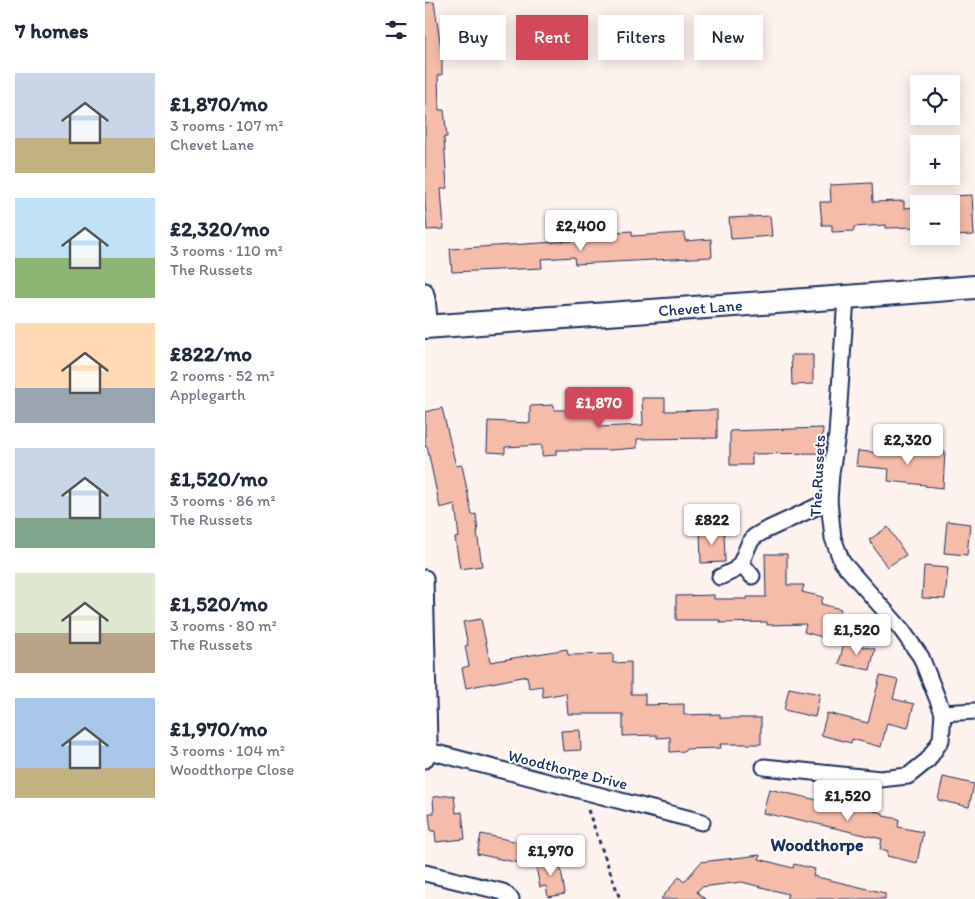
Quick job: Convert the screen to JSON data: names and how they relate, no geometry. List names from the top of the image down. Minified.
{"streets":{"main road":["Chevet Lane"],"street":["The Russets","Woodthorpe Drive"]},"crossings":[["Chevet Lane","The Russets"]],"districts":["Woodthorpe"],"page":{"heading":"7 homes","chip":["Buy","Rent","Filters","New"],"list":[{"name":"£1,870/mo","note":"3 rooms · 107 m² · Chevet Lane"},{"name":"£2,320/mo","note":"3 rooms · 110 m² · The Russets"},{"name":"£822/mo","note":"2 rooms · 52 m² · Applegarth"},{"name":"£1,520/mo","note":"3 rooms · 86 m² · The Russets"},{"name":"£1,520/mo","note":"3 rooms · 80 m² · The Russets"},{"name":"£1,970/mo","note":"3 rooms · 104 m² · Woodthorpe Close"}],"map_buttons":["+","−"],"price":["£2,400","£1,870","£2,320","£822","£1,520","£1,520","£1,970"]}}
